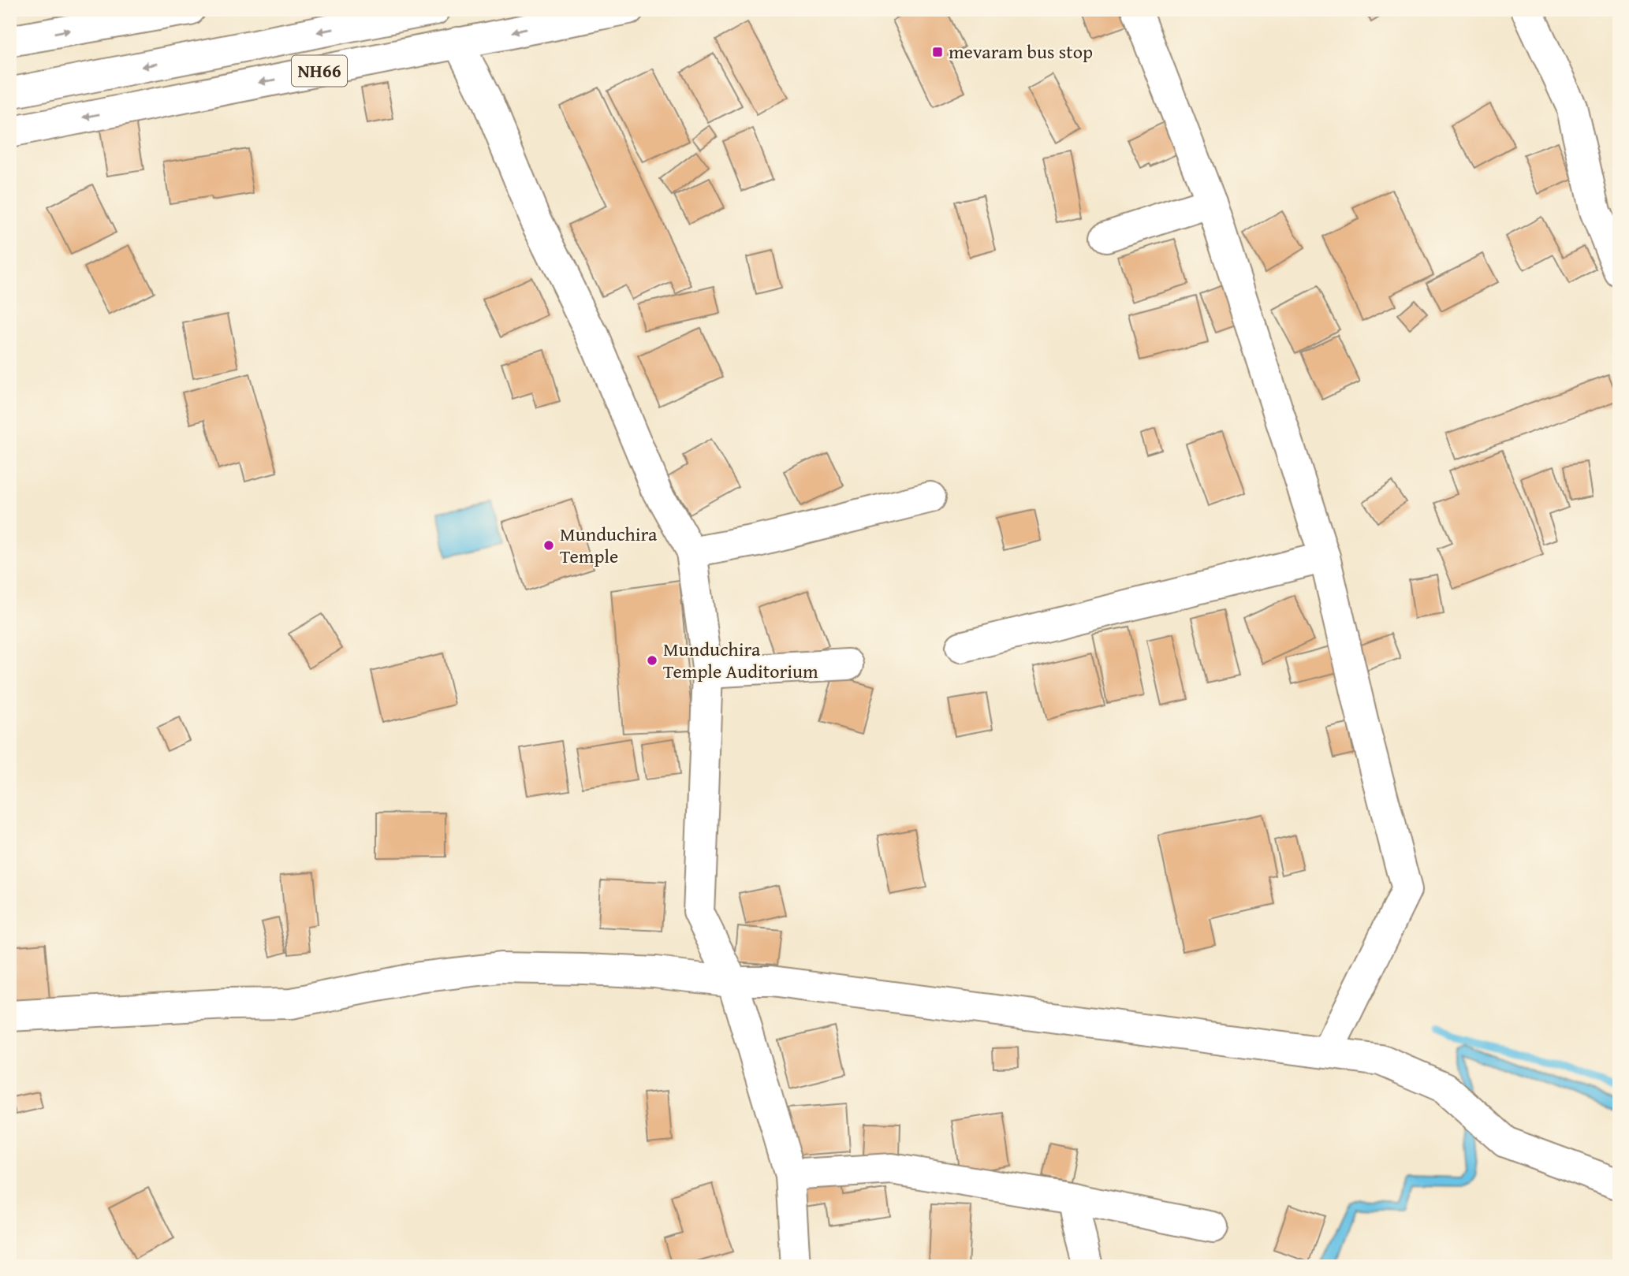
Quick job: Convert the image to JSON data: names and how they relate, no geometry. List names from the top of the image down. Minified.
{"streets":{"main road":["NH66"]},"places":{"transit":["mevaram bus stop"],"other":["Munduchira Temple","Munduchira Temple Auditorium"]}}
